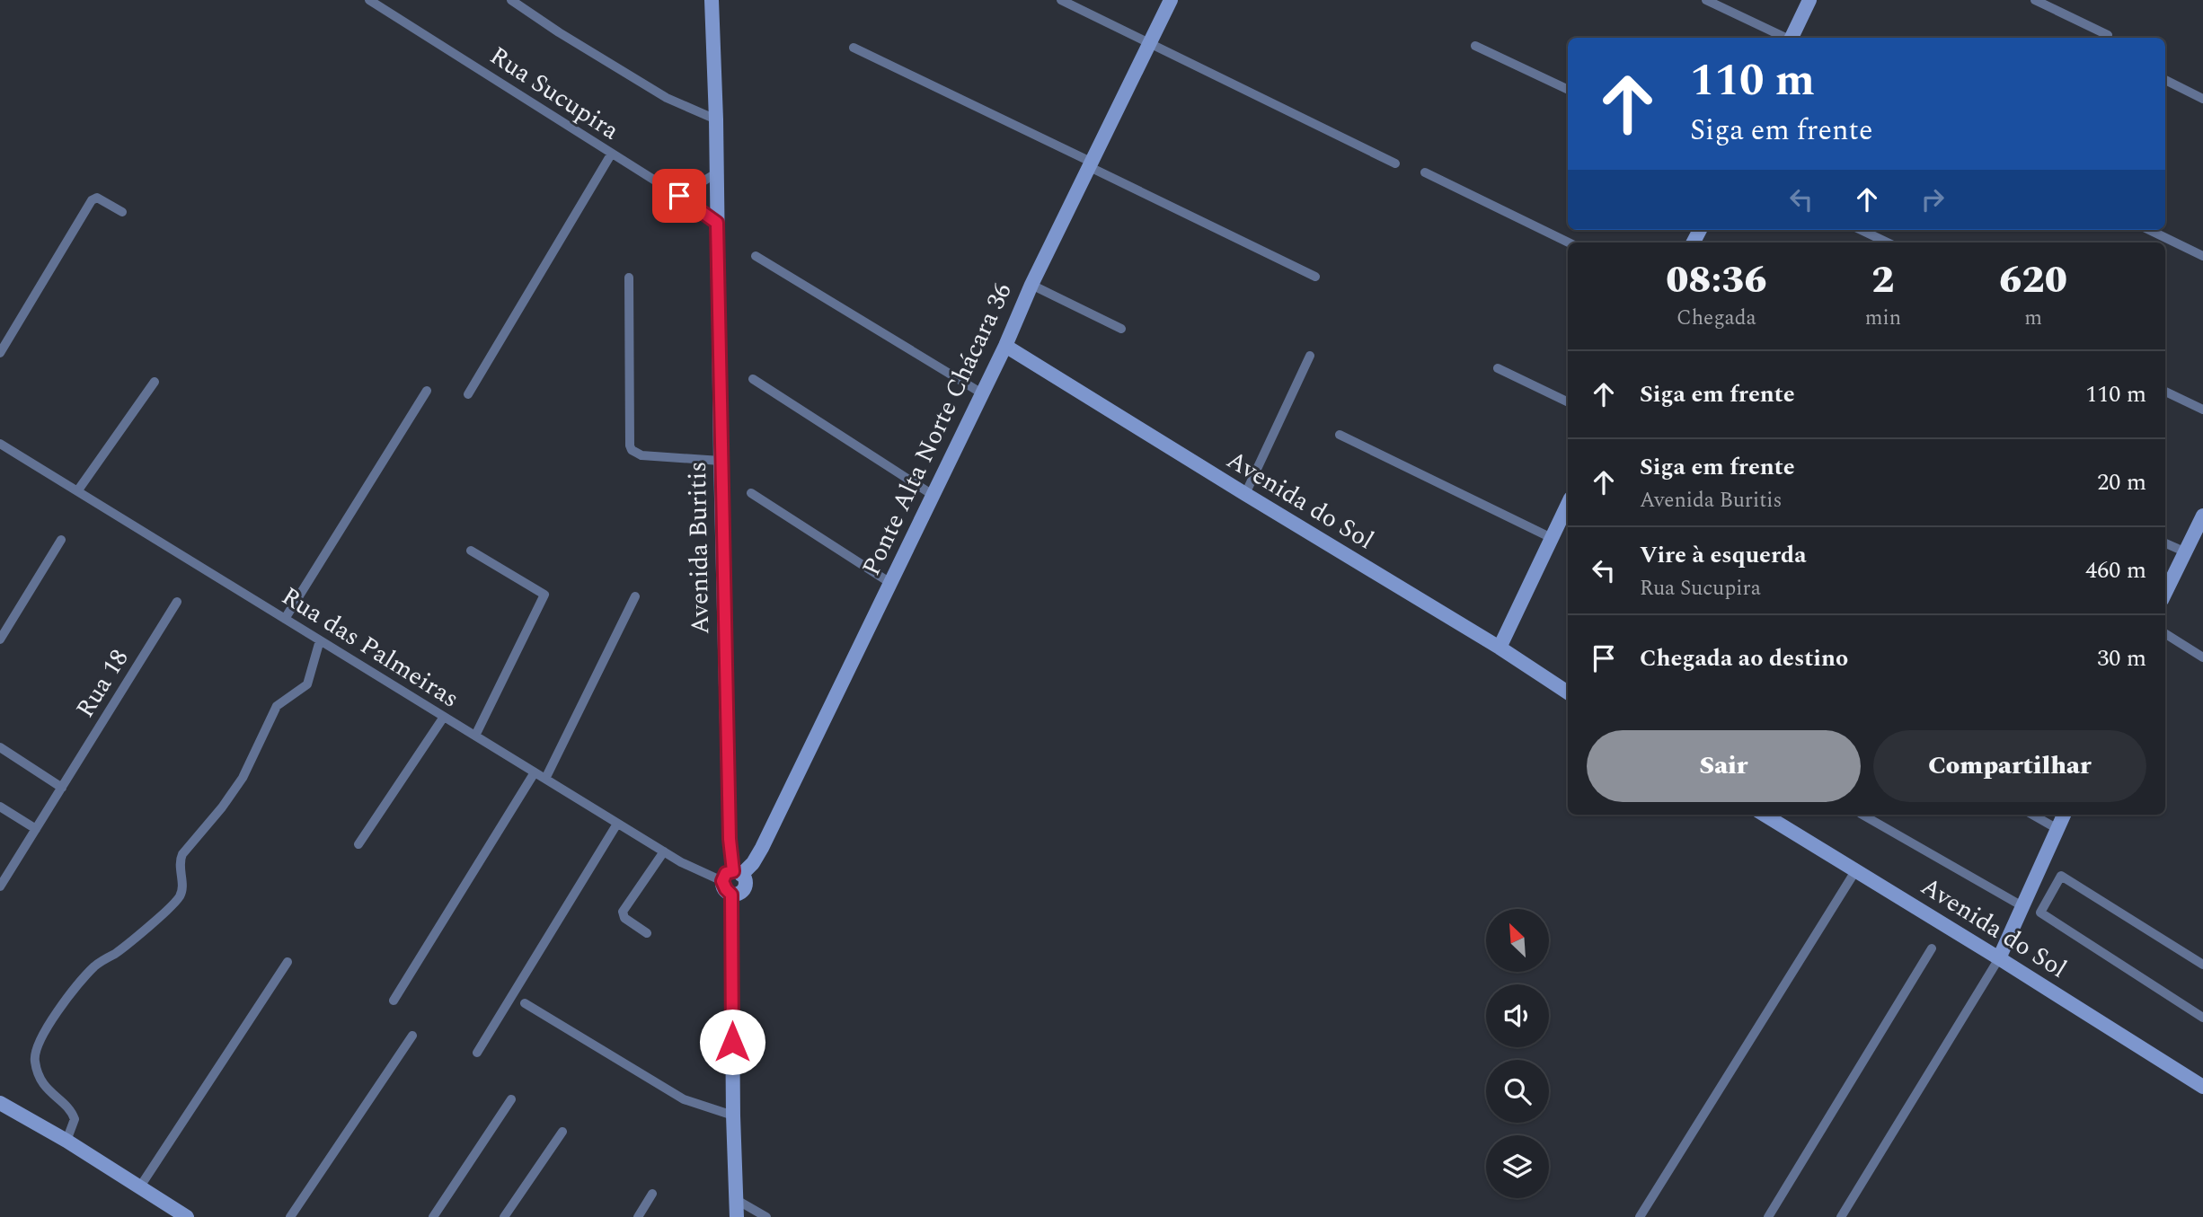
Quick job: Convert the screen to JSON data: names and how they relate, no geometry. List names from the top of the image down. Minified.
{"streets":{"street":["Rua Sucupira","Ponte Alta Norte Chácara 36","Avenida do Sol","Avenida Buritis","Rua das Palmeiras","Rua 18"]},"crossings":[["Rua Sucupira","Avenida Buritis"],["Ponte Alta Norte Chácara 36","Avenida do Sol"],["Ponte Alta Norte Chácara 36","Avenida Buritis"],["Ponte Alta Norte Chácara 36","Rua das Palmeiras"],["Avenida Buritis","Rua das Palmeiras"]],"north":"top left","page":{"turn":["110 m","Siga em frente"],"eta":["08:36","Chegada","2","min","620","m"],"list":[{"name":"Siga em frente","value":"110 m"},{"name":"Siga em frente","note":"Avenida Buritis","value":"20 m"},{"name":"Vire à esquerda","note":"Rua Sucupira","value":"460 m"},{"name":"Chegada ao destino","value":"30 m"}],"buttons":["Sair","Compartilhar"]}}
